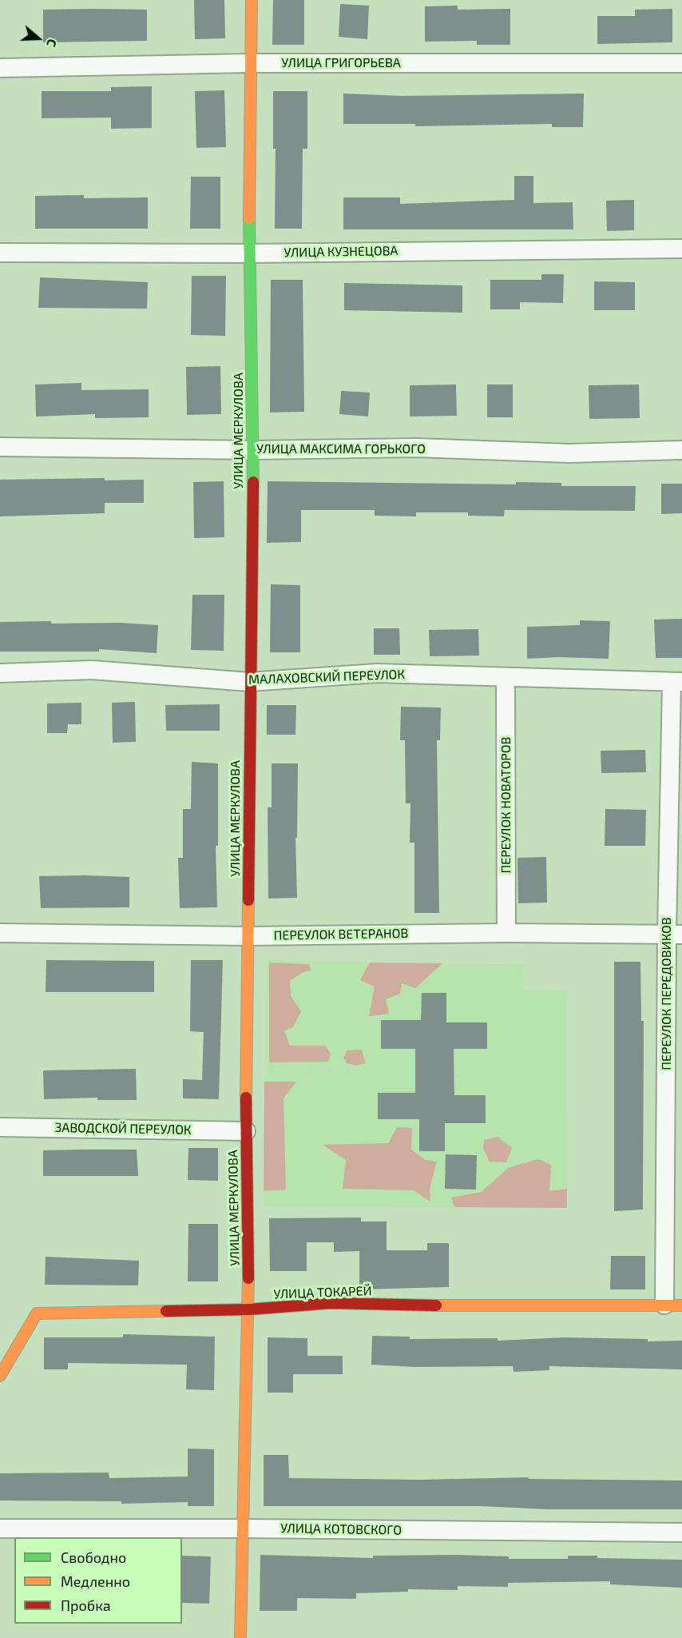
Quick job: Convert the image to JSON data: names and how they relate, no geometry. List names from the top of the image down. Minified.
{"streets":{"street":["УЛИЦА ГРИГОРЬЕВА","УЛИЦА КУЗНЕЦОВА","УЛИЦА МЕРКУЛОВА","УЛИЦА МАКСИМА ГОРЬКОГО","МАЛАХОВСКИЙ ПЕРЕУЛОК","ПЕРЕУЛОК НОВАТОРОВ","ПЕРЕУЛОК ВЕТЕРАНОВ","ПЕРЕУЛОК ПЕРЕДОВИКОВ","ЗАВОДСКОЙ ПЕРЕУЛОК","УЛИЦА ТОКАРЕЙ","УЛИЦА КОТОВСКОГО"]},"crossings":[["УЛИЦА ГРИГОРЬЕВА","УЛИЦА МЕРКУЛОВА"],["УЛИЦА КУЗНЕЦОВА","УЛИЦА МЕРКУЛОВА"],["УЛИЦА МЕРКУЛОВА","УЛИЦА МАКСИМА ГОРЬКОГО"],["УЛИЦА МЕРКУЛОВА","МАЛАХОВСКИЙ ПЕРЕУЛОК"],["УЛИЦА МЕРКУЛОВА","ПЕРЕУЛОК ВЕТЕРАНОВ"],["УЛИЦА МЕРКУЛОВА","ЗАВОДСКОЙ ПЕРЕУЛОК"],["УЛИЦА МЕРКУЛОВА","УЛИЦА ТОКАРЕЙ"],["УЛИЦА МЕРКУЛОВА","УЛИЦА КОТОВСКОГО"],["МАЛАХОВСКИЙ ПЕРЕУЛОК","ПЕРЕУЛОК НОВАТОРОВ"],["МАЛАХОВСКИЙ ПЕРЕУЛОК","ПЕРЕУЛОК ПЕРЕДОВИКОВ"],["ПЕРЕУЛОК НОВАТОРОВ","ПЕРЕУЛОК ВЕТЕРАНОВ"],["ПЕРЕУЛОК ВЕТЕРАНОВ","ПЕРЕУЛОК ПЕРЕДОВИКОВ"],["ПЕРЕУЛОК ПЕРЕДОВИКОВ","УЛИЦА ТОКАРЕЙ"]],"legend":["Свободно","Медленно","Пробка"],"north":"right"}
